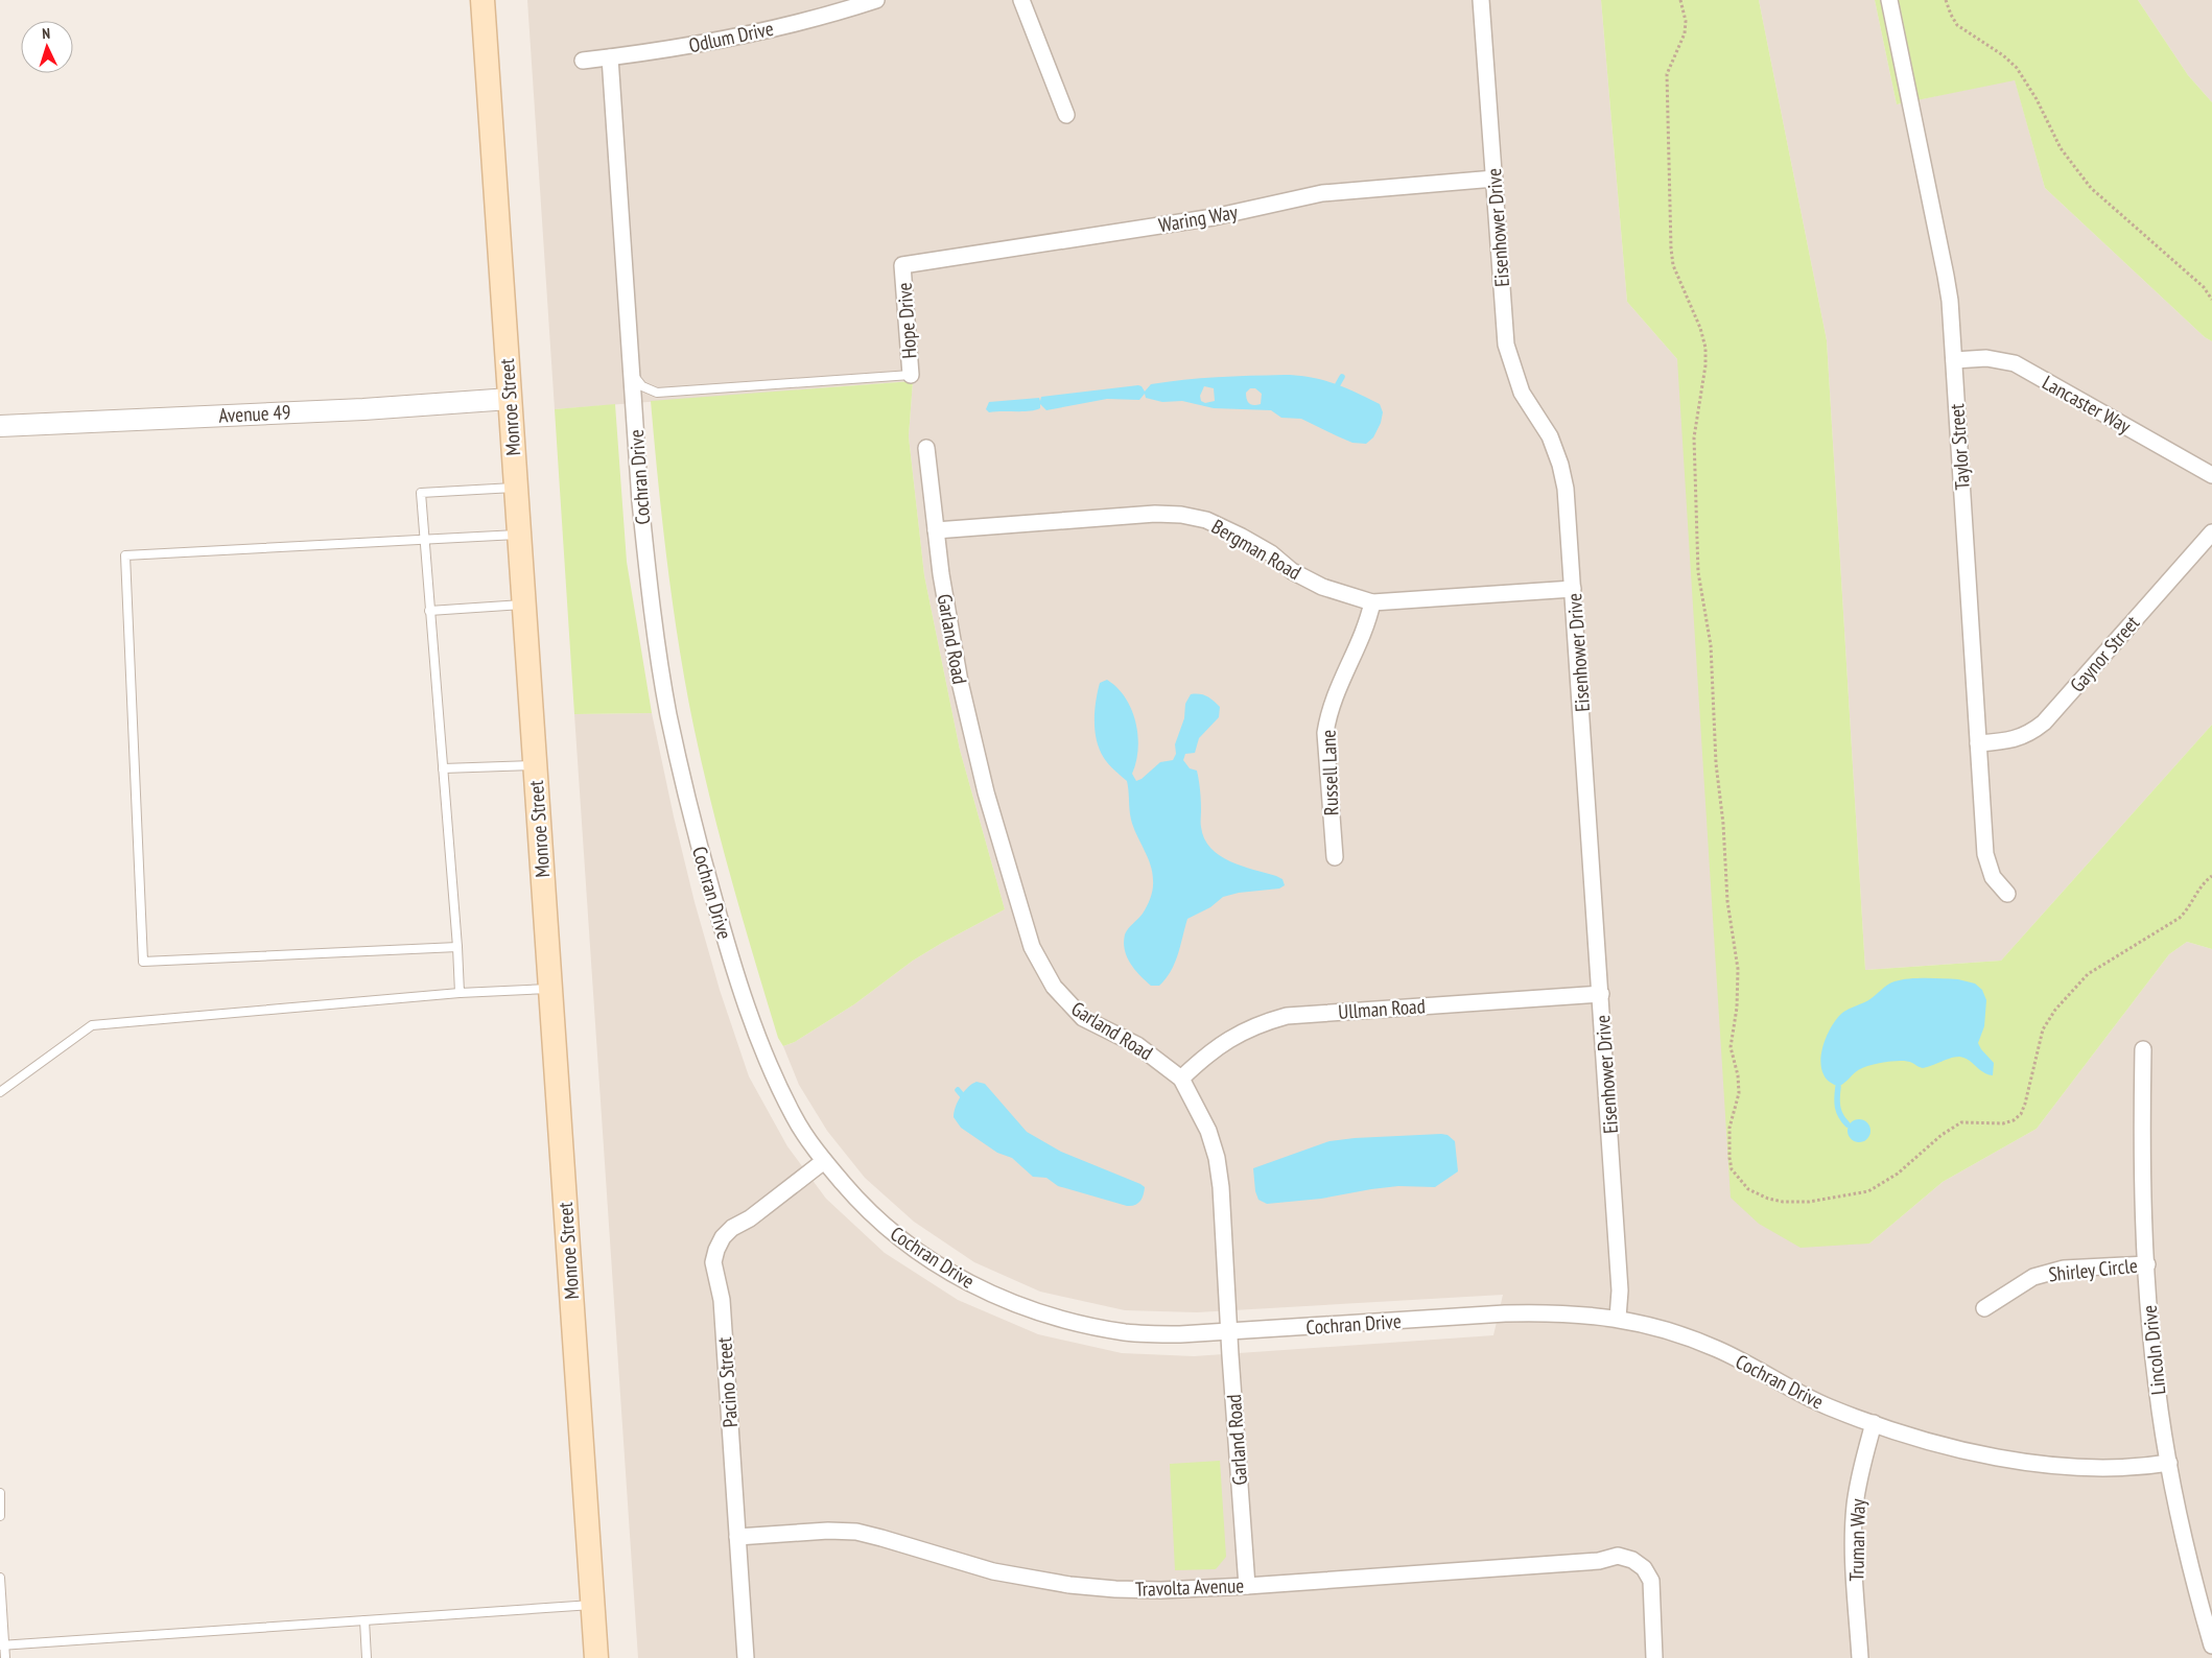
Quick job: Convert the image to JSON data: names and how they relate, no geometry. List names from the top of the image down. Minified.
{"streets":{"main road":["Monroe Street"],"street":["Odlum Drive","Waring Way","Eisenhower Drive","Hope Drive","Lancaster Way","Avenue 49","Taylor Street","Cochran Drive","Bergman Road","Garland Road","Gaynor Street","Russell Lane","Ullman Road","Shirley Circle","Lincoln Drive","Pacino Street","Truman Way","Travolta Avenue"]},"crossings":[["Odlum Drive","Cochran Drive"],["Waring Way","Eisenhower Drive"],["Waring Way","Hope Drive"],["Eisenhower Drive","Cochran Drive"],["Eisenhower Drive","Bergman Road"],["Eisenhower Drive","Ullman Road"],["Lancaster Way","Taylor Street"],["Monroe Street","Avenue 49"],["Taylor Street","Gaynor Street"],["Cochran Drive","Garland Road"],["Cochran Drive","Lincoln Drive"],["Cochran Drive","Pacino Street"],["Cochran Drive","Truman Way"],["Bergman Road","Garland Road"],["Bergman Road","Russell Lane"],["Garland Road","Ullman Road"],["Garland Road","Travolta Avenue"],["Shirley Circle","Lincoln Drive"],["Pacino Street","Travolta Avenue"]],"north":"top"}
